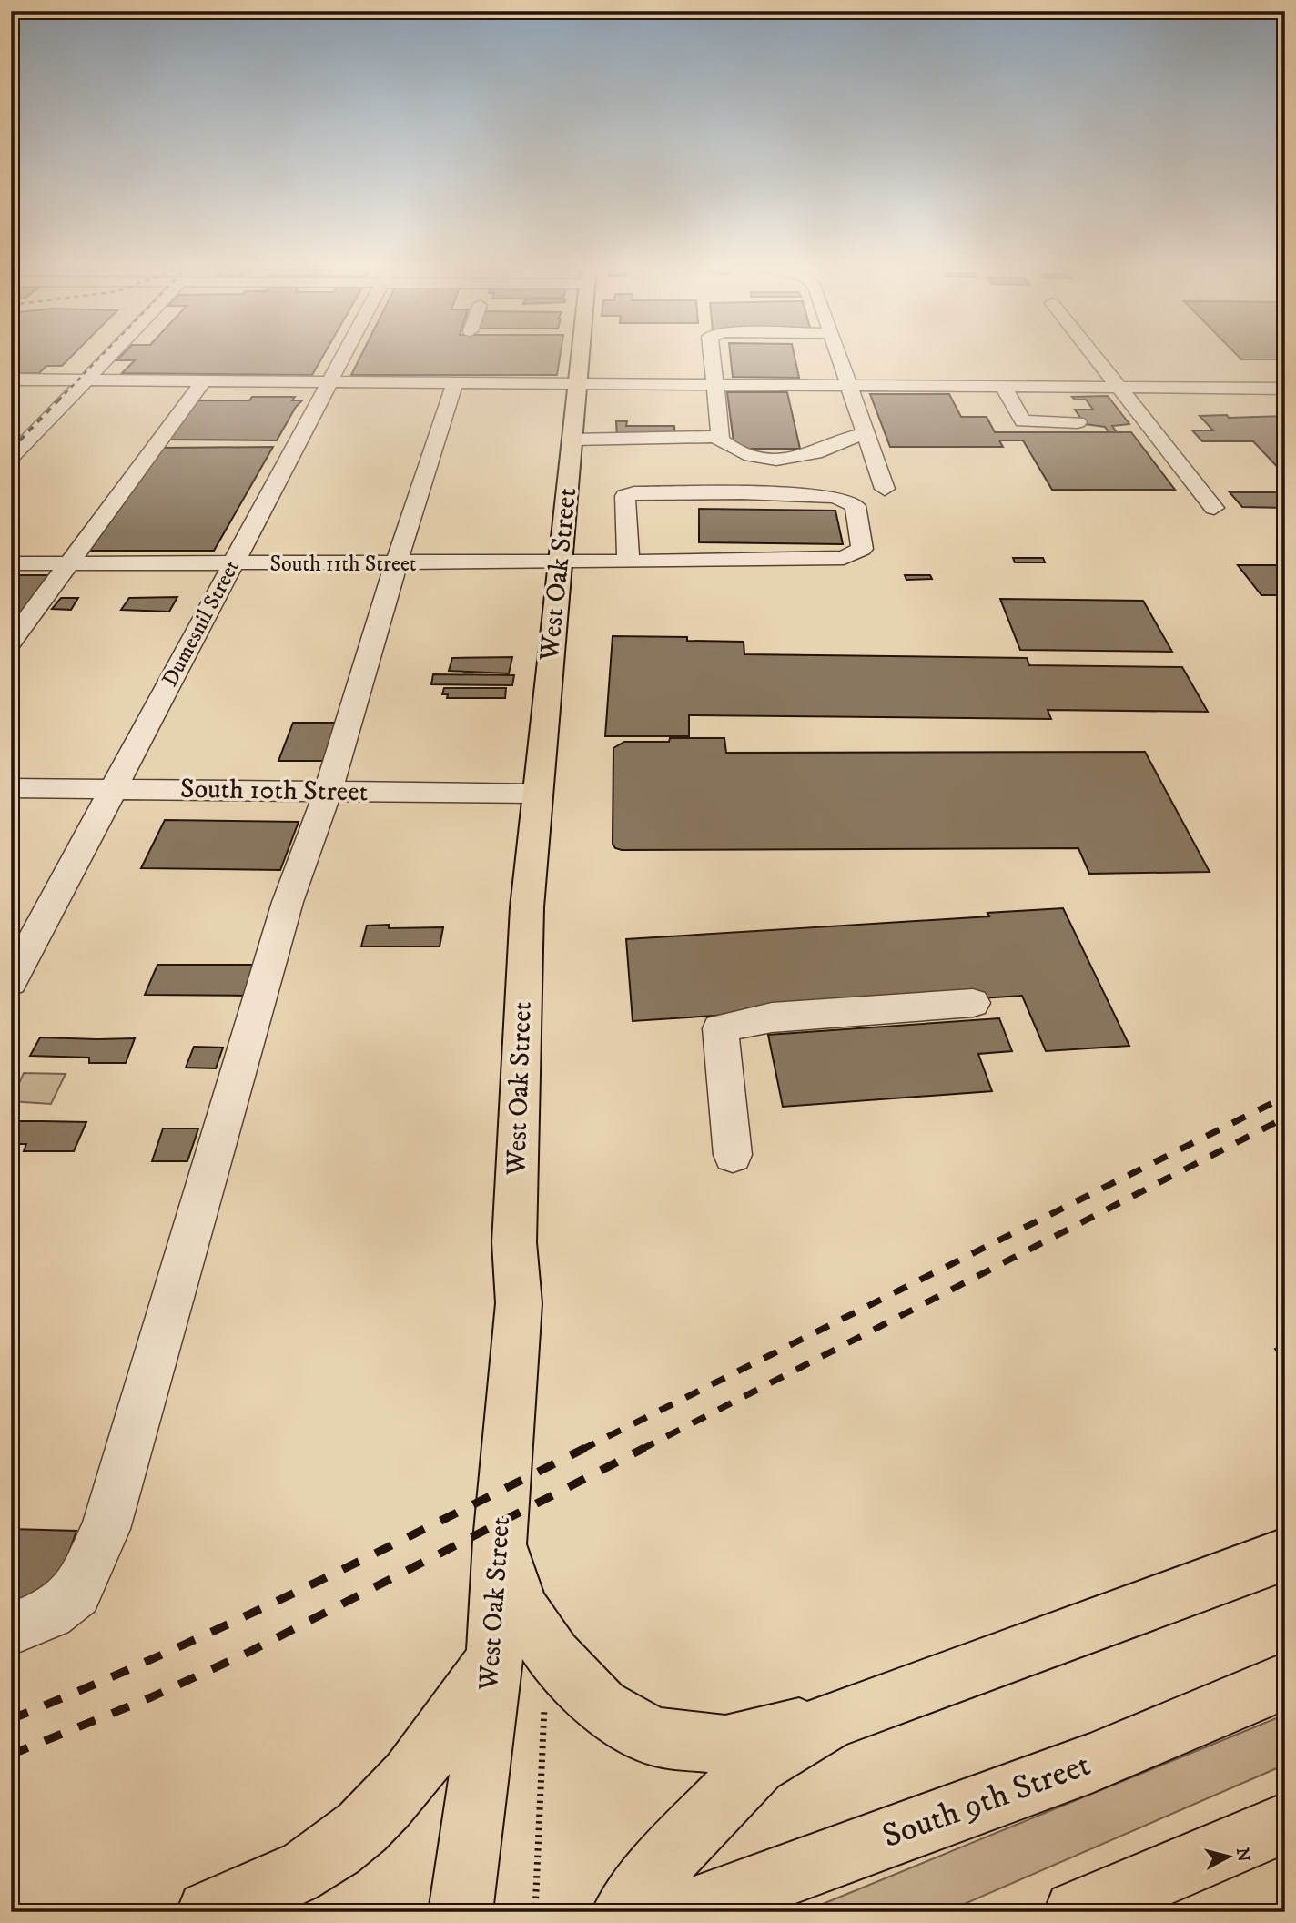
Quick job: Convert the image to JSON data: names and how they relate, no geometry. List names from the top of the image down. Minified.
{"streets":{"main road":["West Oak Street","South 9th Street"],"street":["South 11th Street","Dumesnil Street","South 10th Street"]},"crossings":[["South 11th Street","West Oak Street"],["South 11th Street","Dumesnil Street"],["West Oak Street","South 10th Street"],["Dumesnil Street","South 10th Street"]],"north":"right"}
